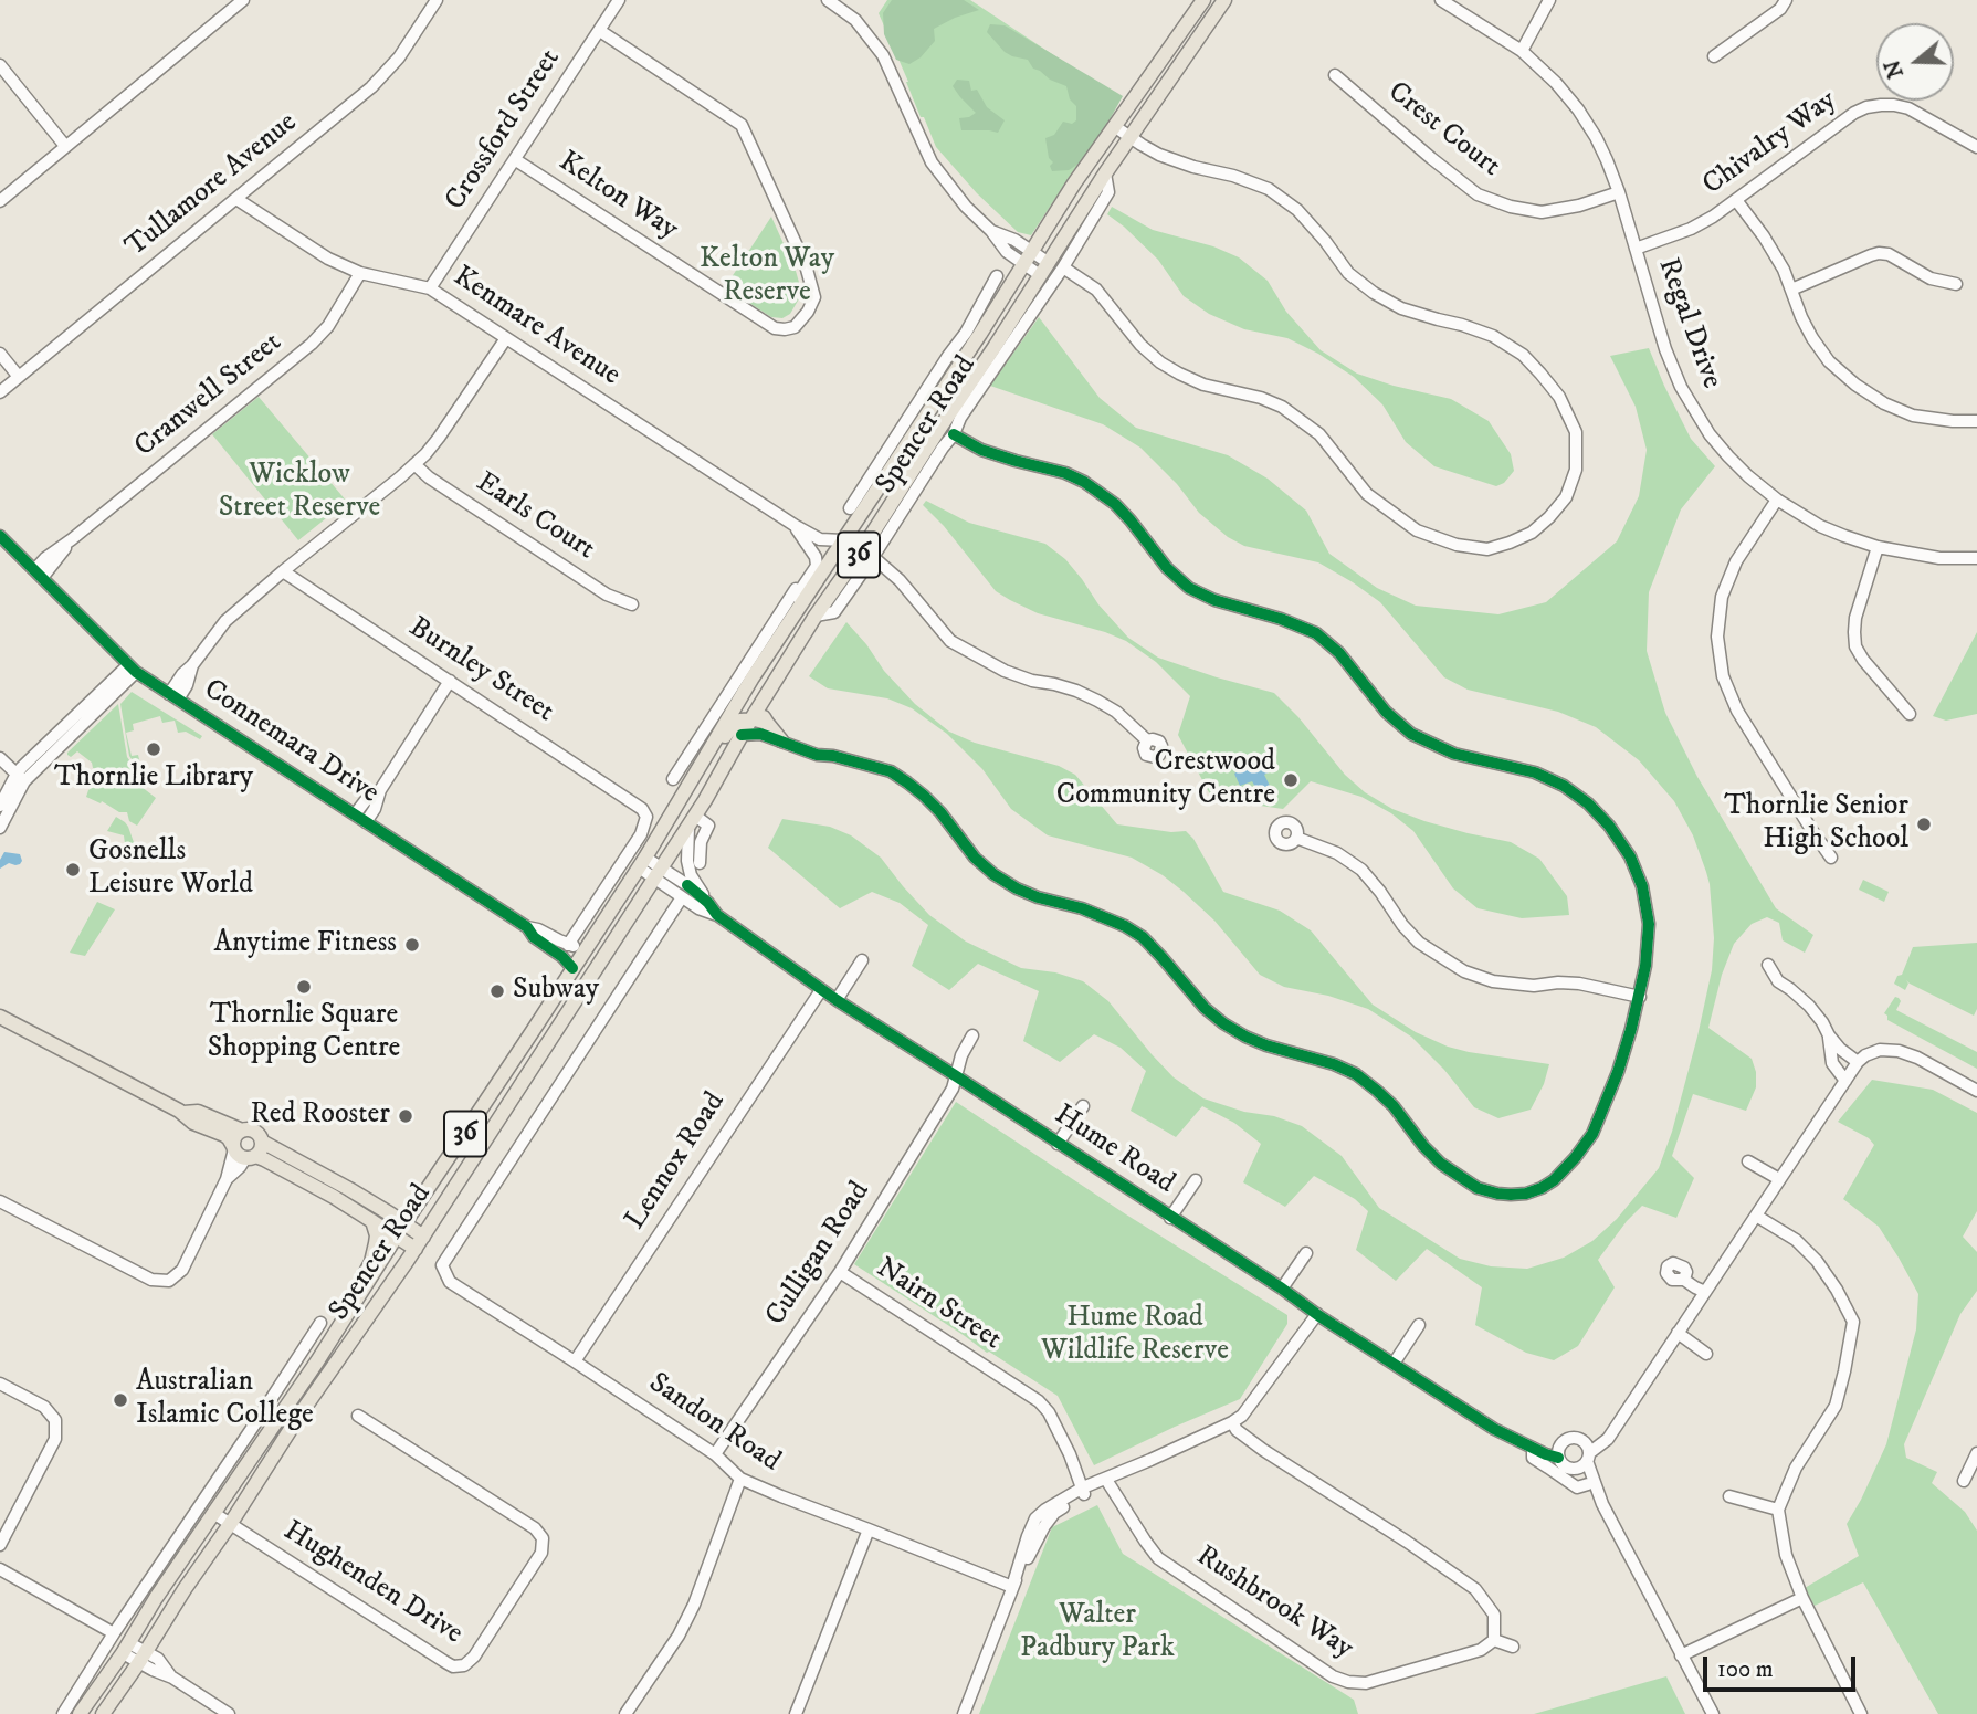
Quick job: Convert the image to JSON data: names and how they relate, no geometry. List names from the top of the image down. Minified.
{"streets":{"main road":["Spencer Road","36"],"street":["Crossford Street","Crest Court","Chivalry Way","Tullamore Avenue","Kelton Way","Regal Drive","Kenmare Avenue","Cranwell Street","Earls Court","Burnley Street","Connemara Drive","Hume Road","Lennox Road","Culligan Road","Nairn Street","Sandon Road","Hughenden Drive","Rushbrook Way"]},"crossings":[["Crossford Street","Kelton Way"],["Crossford Street","Kenmare Avenue"],["Crest Court","Regal Drive"],["Chivalry Way","Regal Drive"],["Tullamore Avenue","Kenmare Avenue"],["Kenmare Avenue","Cranwell Street"],["Kenmare Avenue","Spencer Road"],["Cranwell Street","Connemara Drive"],["Spencer Road","Connemara Drive"],["Spencer Road","Hume Road"],["Spencer Road","Sandon Road"],["Spencer Road","Hughenden Drive"],["Hume Road","Lennox Road"],["Hume Road","Culligan Road"],["Lennox Road","Sandon Road"],["Culligan Road","Nairn Street"],["Culligan Road","Sandon Road"]],"parks":["Kelton Way Reserve","Wicklow Street Reserve","Hume Road Wildlife Reserve","Walter Padbury Park"],"places":["Thornlie Library","Crestwood Community Centre","Thornlie Senior High School","Gosnells Leisure World","Anytime Fitness","Thornlie Square Shopping Centre","Subway","Red Rooster","Australian Islamic College"],"scale_bar":"100 m","north":"left"}
